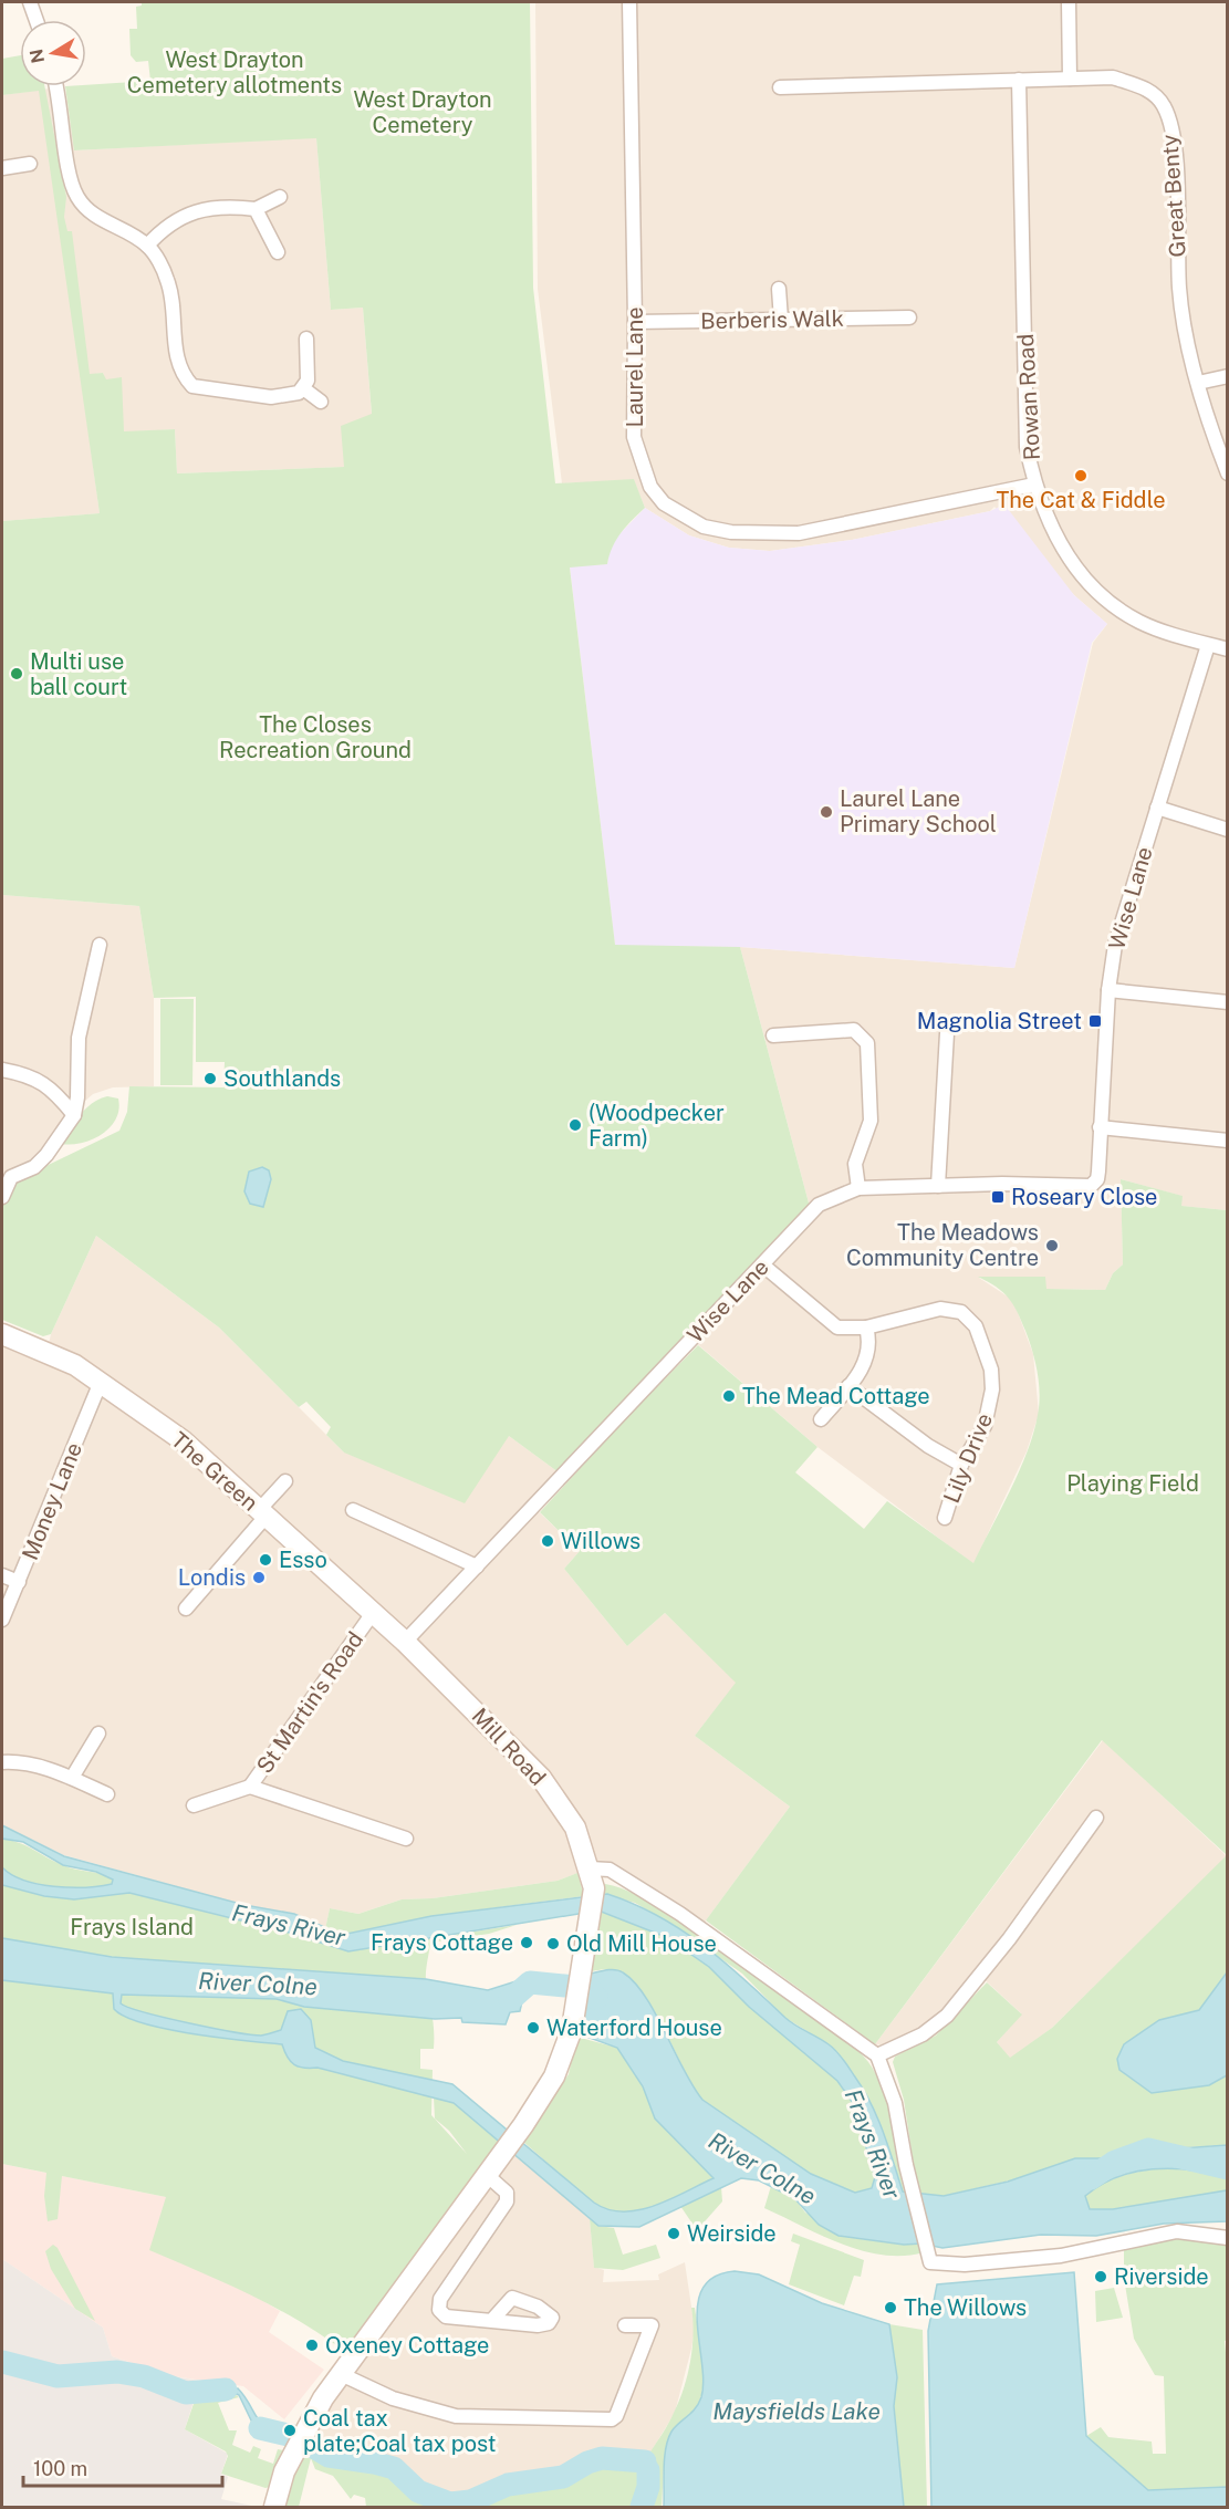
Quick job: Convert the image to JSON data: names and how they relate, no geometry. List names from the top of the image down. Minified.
{"streets":{"street":["Great Benty","Berberis Walk","Laurel Lane","Rowan Road","Wise Lane","Lily Drive","The Green","Money Lane","St Martin's Road","Mill Road"]},"crossings":[["Great Benty","Rowan Road"],["Berberis Walk","Laurel Lane"],["Laurel Lane","Rowan Road"],["Rowan Road","Wise Lane"],["Wise Lane","Lily Drive"],["Wise Lane","The Green"],["Wise Lane","Mill Road"],["The Green","Money Lane"],["The Green","St Martin's Road"],["The Green","Mill Road"]],"water":["Frays River","River Colne","Maysfields Lake"],"parks":["West Drayton Cemetery allotments","West Drayton Cemetery","The Closes Recreation Ground","Playing Field","Frays Island"],"places":{"other":["The Cat & Fiddle","Multi use ball court","Laurel Lane Primary School","Southlands","(Woodpecker Farm)","The Meadows Community Centre","The Mead Cottage","Willows","Esso","Londis","Frays Cottage","Old Mill House","Waterford House","Weirside","Riverside","The Willows","Oxeney Cottage","Coal tax plate;Coal tax post"],"transit":["Magnolia Street","Roseary Close"]},"scale_bar":"100 m","north":"left"}
